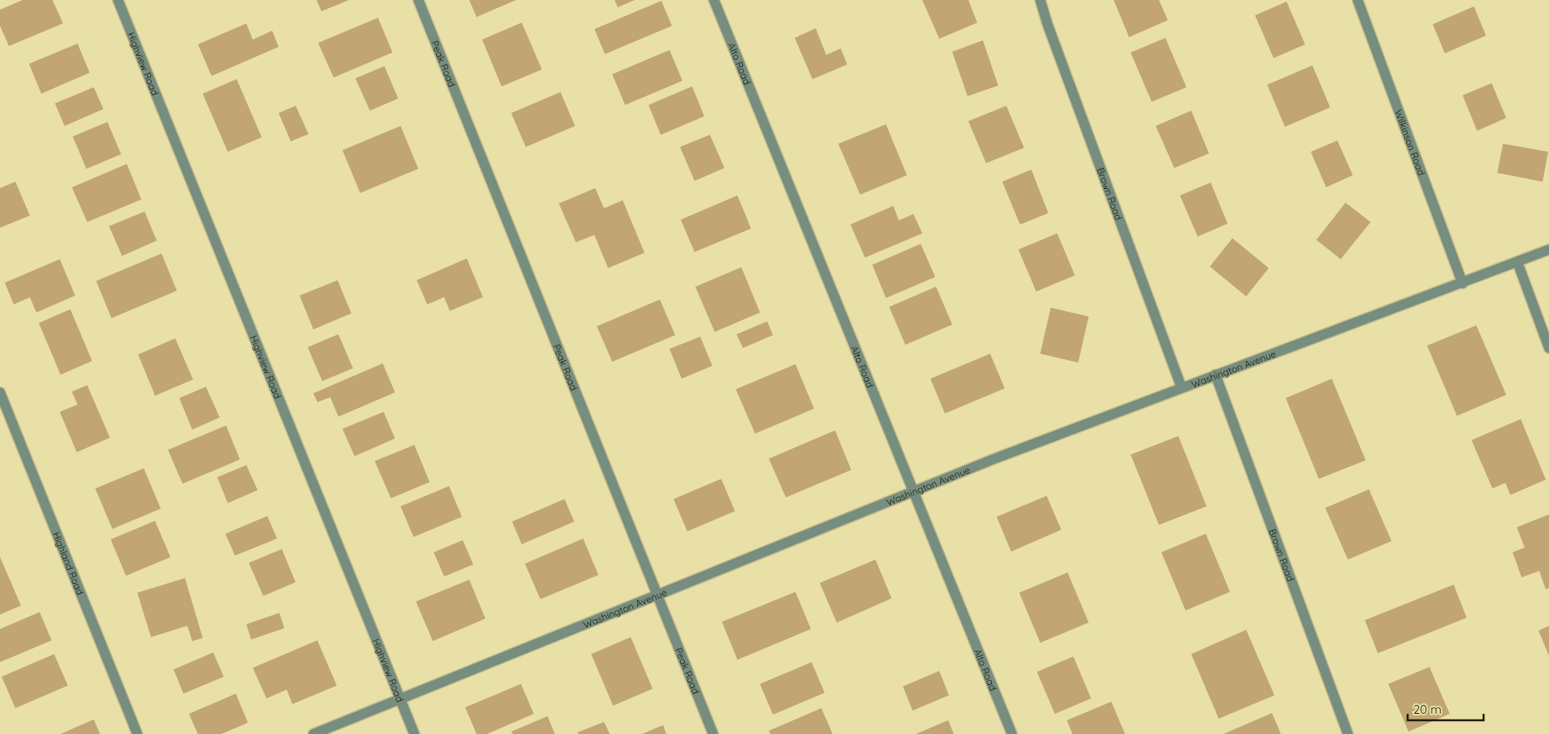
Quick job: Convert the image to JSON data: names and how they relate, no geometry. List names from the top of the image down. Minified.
{"streets":{"street":["Highview Road","Peak Road","Alto Road","Wilkinson Road","Brown Road","Washington Avenue","Highland Road"]},"crossings":[["Highview Road","Washington Avenue"],["Peak Road","Washington Avenue"],["Alto Road","Washington Avenue"],["Wilkinson Road","Washington Avenue"],["Brown Road","Washington Avenue"]],"scale_bar":"20 m"}
